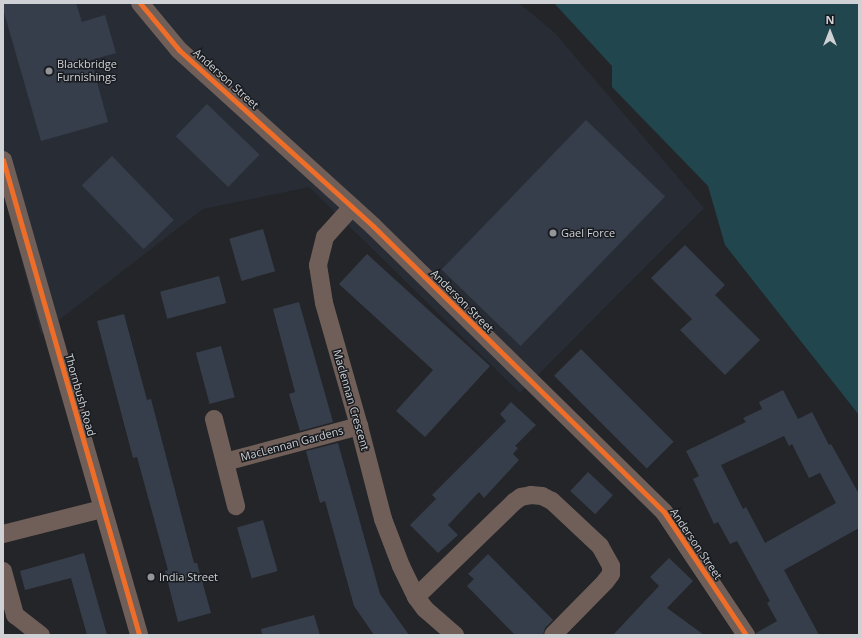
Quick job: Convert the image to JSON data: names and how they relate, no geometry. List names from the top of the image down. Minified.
{"streets":{"street":["Anderson Street","Thornbush Road","Maclennan Crescent","MacLennan Gardens"]},"crossings":[["Anderson Street","Maclennan Crescent"],["Maclennan Crescent","MacLennan Gardens"]],"places":["Blackbridge Furnishings","Gael Force","India Street"],"north":"top"}
